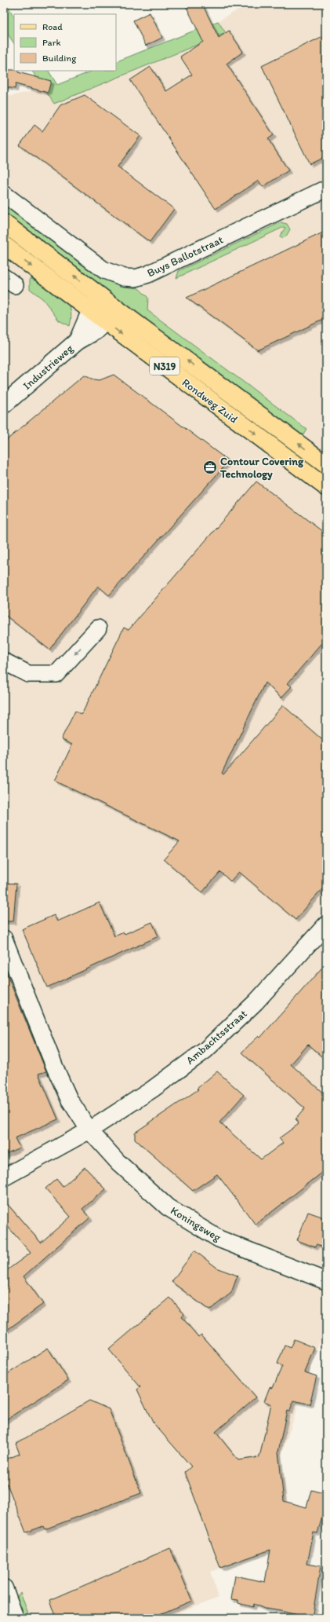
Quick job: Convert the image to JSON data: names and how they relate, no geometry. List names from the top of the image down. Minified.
{"streets":{"main road":["N319","Rondweg Zuid"],"street":["Buys Ballotstraat","Industrieweg","Ambachtsstraat","Koningsweg"]},"crossings":[["Industrieweg","Rondweg Zuid"],["Ambachtsstraat","Koningsweg"]],"places":{"office":["Contour Covering Technology"]},"legend":["Road","Park","Building"]}
